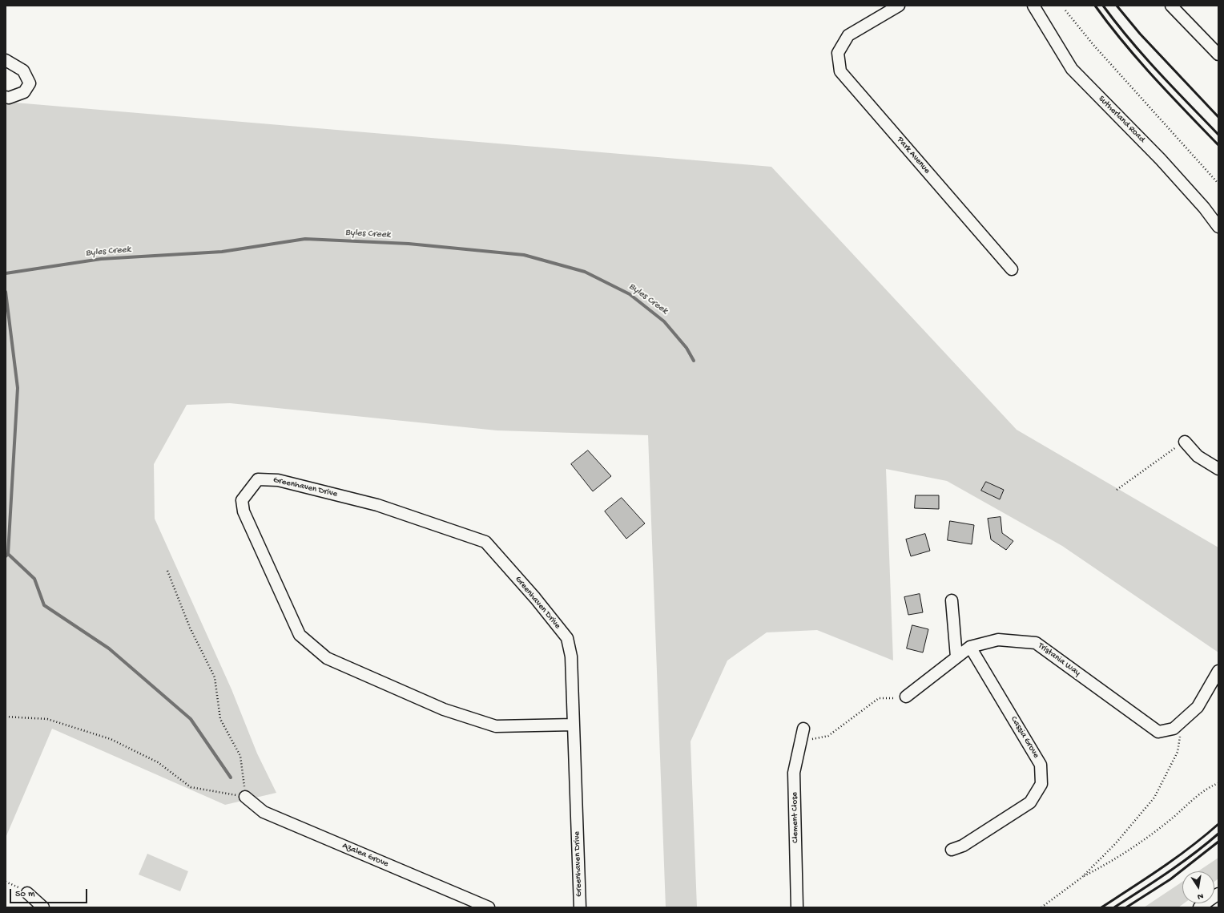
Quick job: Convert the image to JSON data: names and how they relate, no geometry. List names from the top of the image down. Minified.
{"streets":{"street":["Sutherland Road","Park Avenue","Greenhaven Drive","Tristania Way","Cassia Grove","Clement Close","Azalea Grove"]},"crossings":[["Tristania Way","Cassia Grove"]],"water":["Byles Creek"],"scale_bar":"50 m","north":"bottom"}
